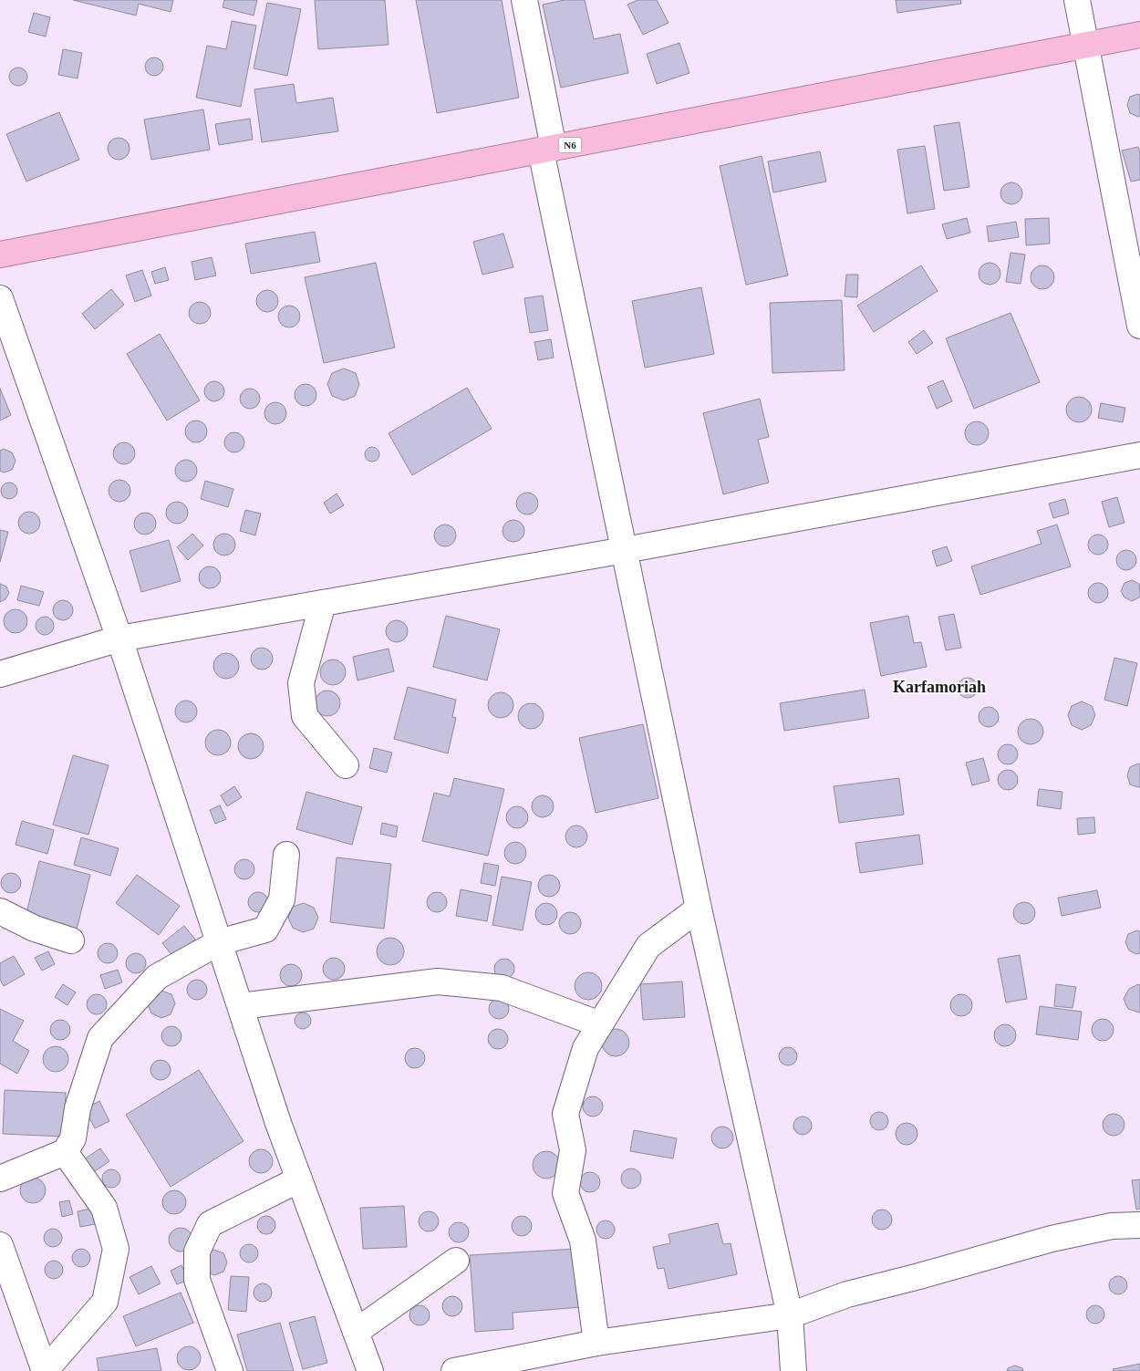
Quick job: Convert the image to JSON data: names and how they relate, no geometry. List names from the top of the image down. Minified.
{"streets":{"highway":["N6"]},"districts":["Karfamoriah"]}
